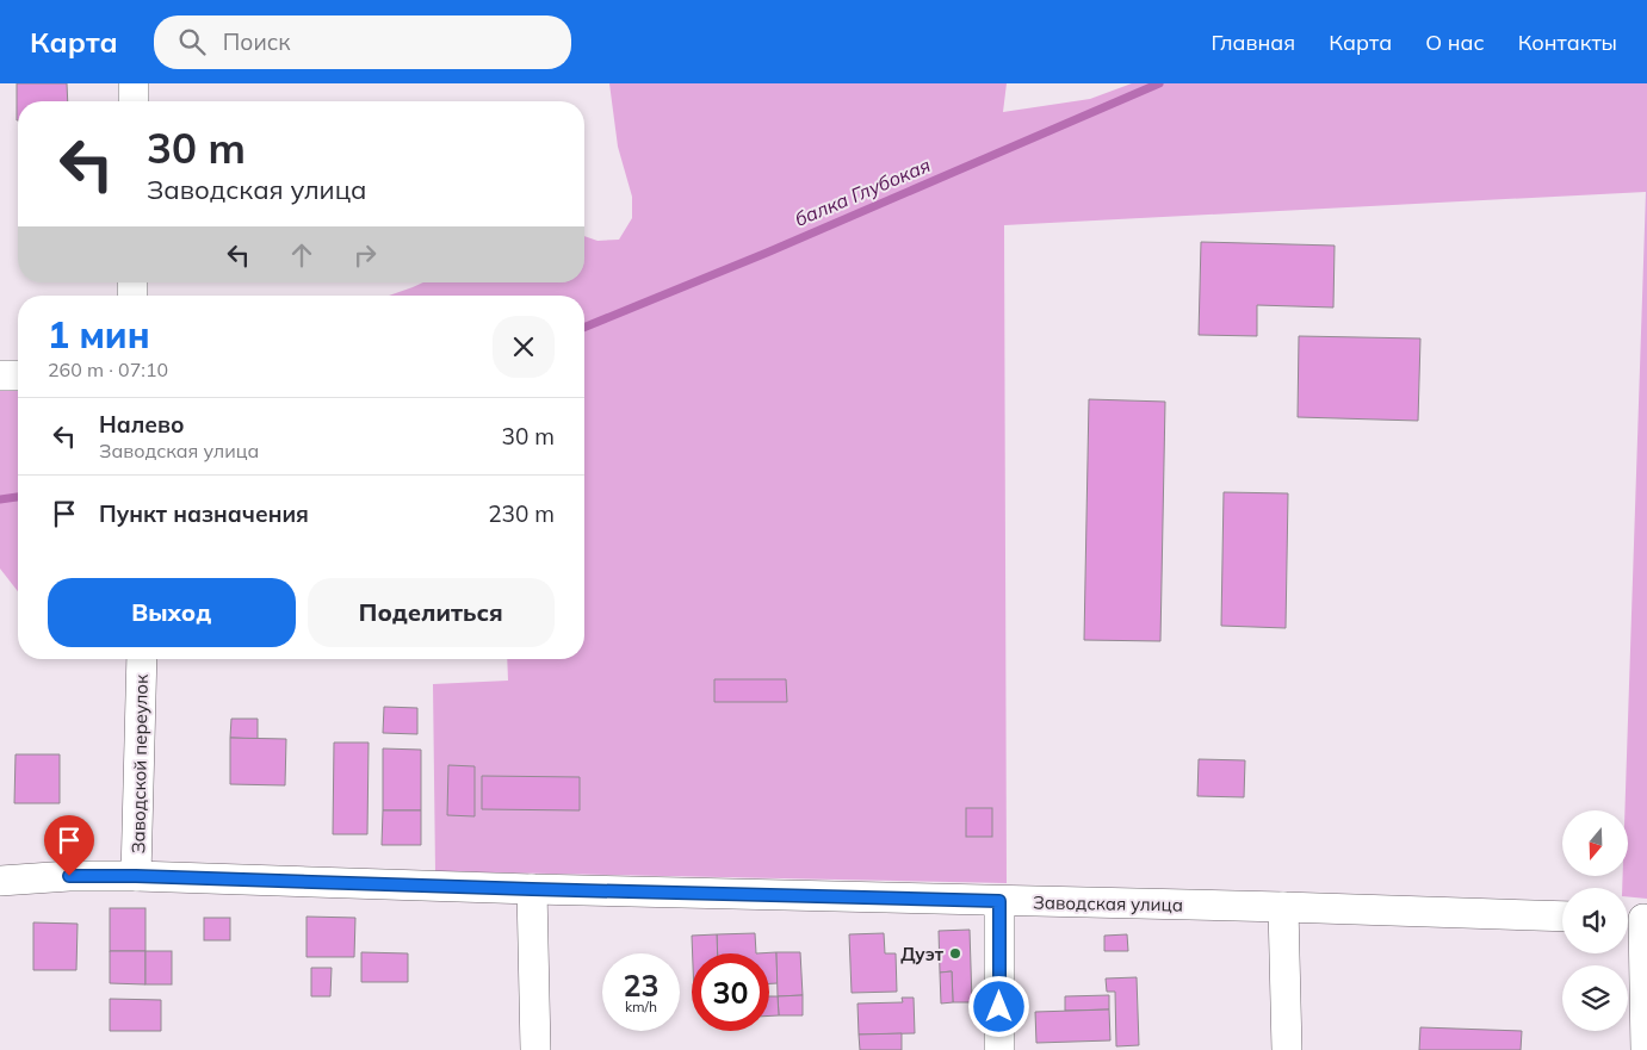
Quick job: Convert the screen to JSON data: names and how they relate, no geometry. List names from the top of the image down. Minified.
{"streets":{"street":["Заводской переулок","Заводская улица"]},"crossings":[["Заводской переулок","Заводская улица"]],"water":["балка Глубокая"],"places":["Дуэт"],"north":"bottom","page":{"header":"Карта","search":"Поиск","nav":["Главная","Карта","О нас","Контакты"],"turn":["30 m","Заводская улица"],"heading":["1 мин","260 m · 07:10"],"list":[{"name":"Налево","note":"Заводская улица","value":"30 m"},{"name":"Пункт назначения","value":"230 m"}],"buttons":["Выход","Поделиться"],"speed":"23 km/h","limit":"30"}}
